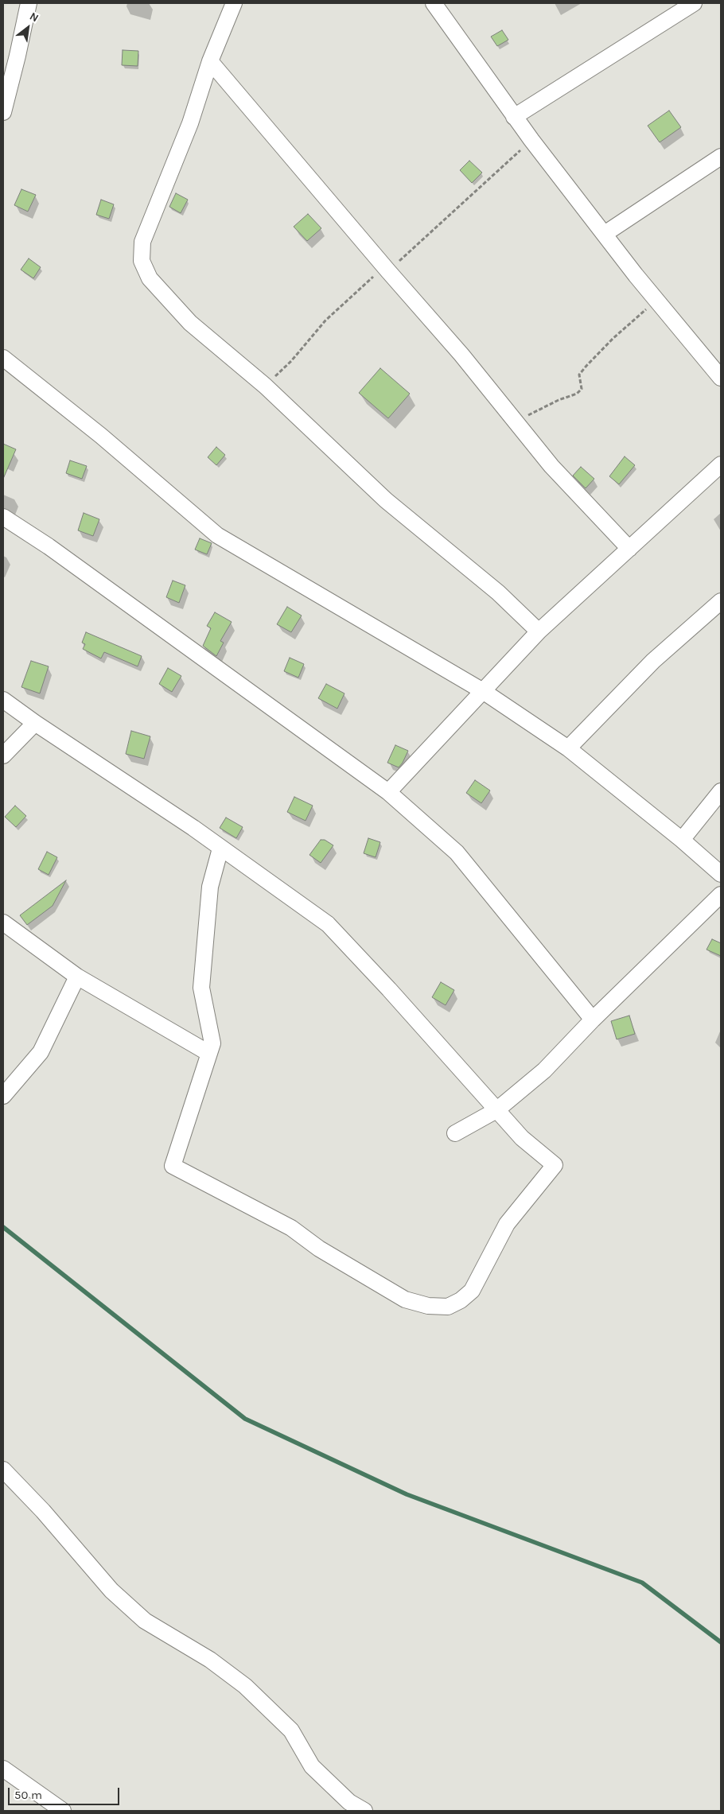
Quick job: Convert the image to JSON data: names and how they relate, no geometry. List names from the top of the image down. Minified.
{"scale_bar":"50 m","north":"top right"}
